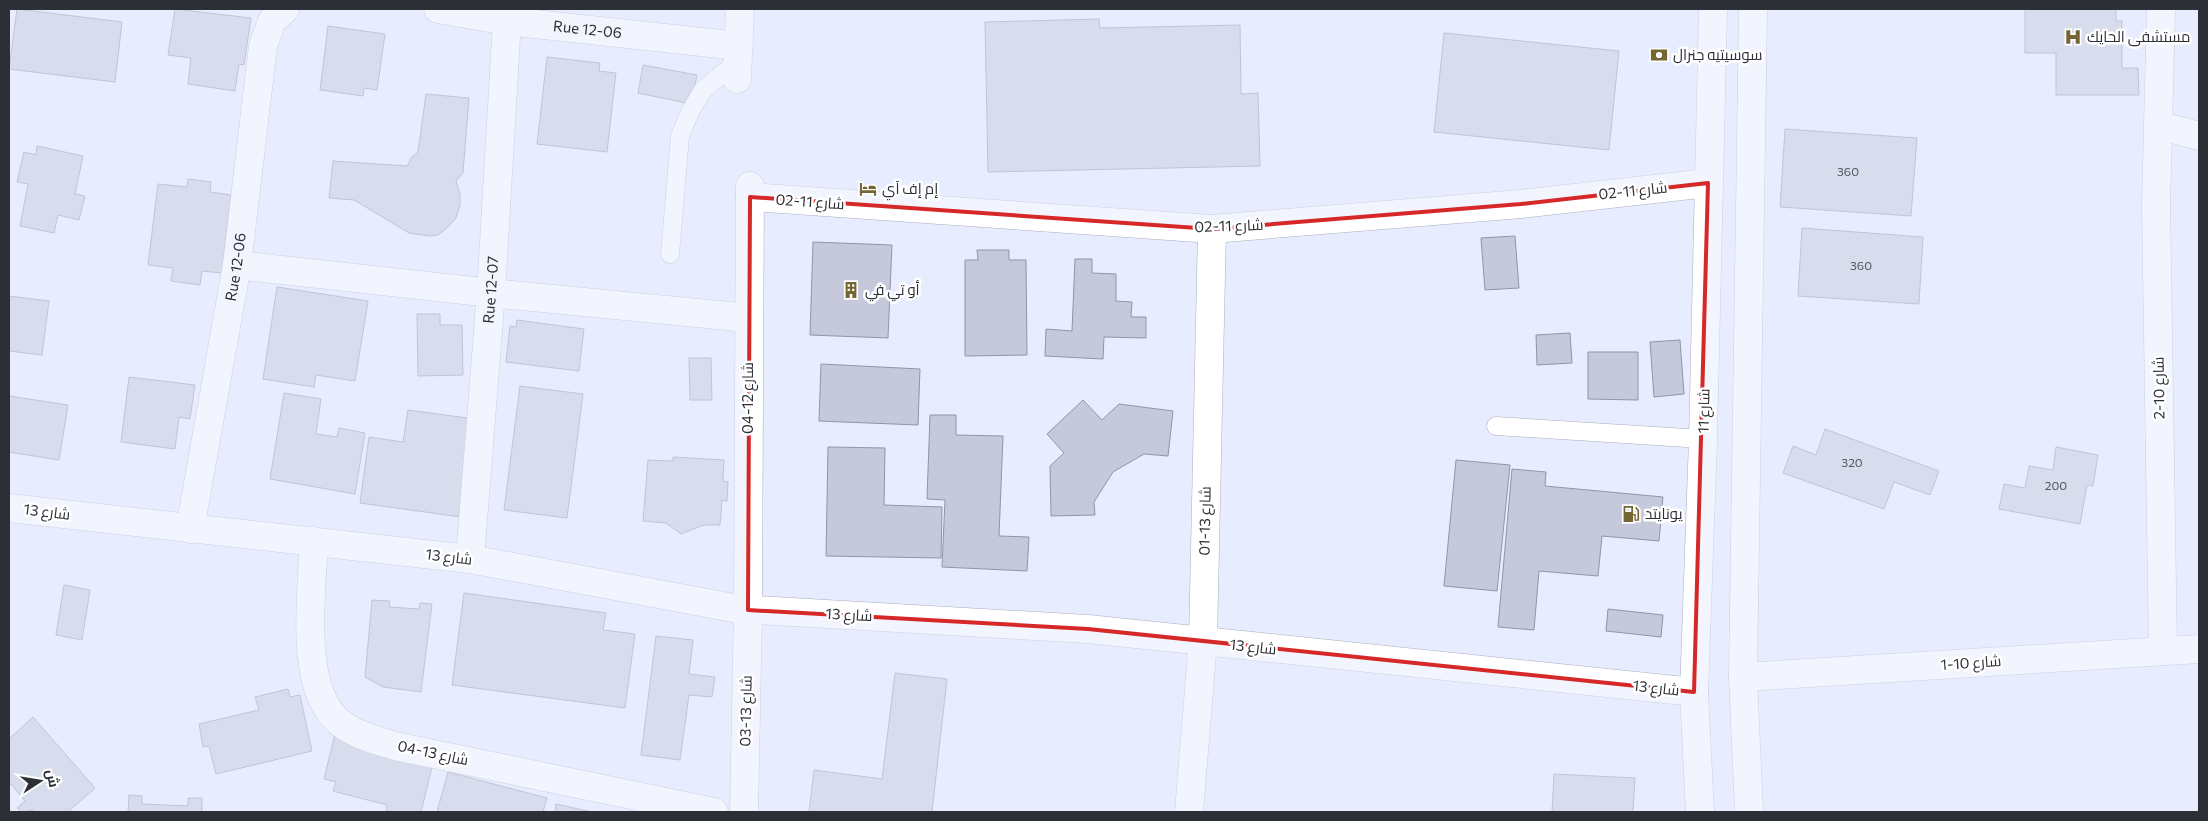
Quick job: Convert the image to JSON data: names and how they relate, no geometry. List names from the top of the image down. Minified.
{"streets":{"street":["Rue 12-06","شارع 11-02","Rue 12-07","شارع 10-2","شارع 12-04","شارع 11","شارع 13","شارع 13-01","شارع 10-1","شارع 13-03","شارع 13-04"]},"crossings":[["Rue 12-06","Rue 12-07"],["Rue 12-06","شارع 13"],["شارع 11-02","شارع 12-04"],["شارع 11-02","شارع 11"],["شارع 11-02","شارع 13-01"],["Rue 12-07","شارع 13"],["شارع 10-2","شارع 10-1"],["شارع 12-04","شارع 13"],["شارع 12-04","شارع 13-03"],["شارع 11","شارع 13"],["شارع 13","شارع 13-01"],["شارع 13","شارع 13-03"],["شارع 13","شارع 13-04"]],"places":{"hospital":["مستشفى الحايك"],"bank":["سوسيتيه جنرال"],"hotel":["إم إف آي"],"building":["أو تي في"],"fuel station":["يونايتد"]},"house_numbers":["360","360","320","200"],"north":"right"}
